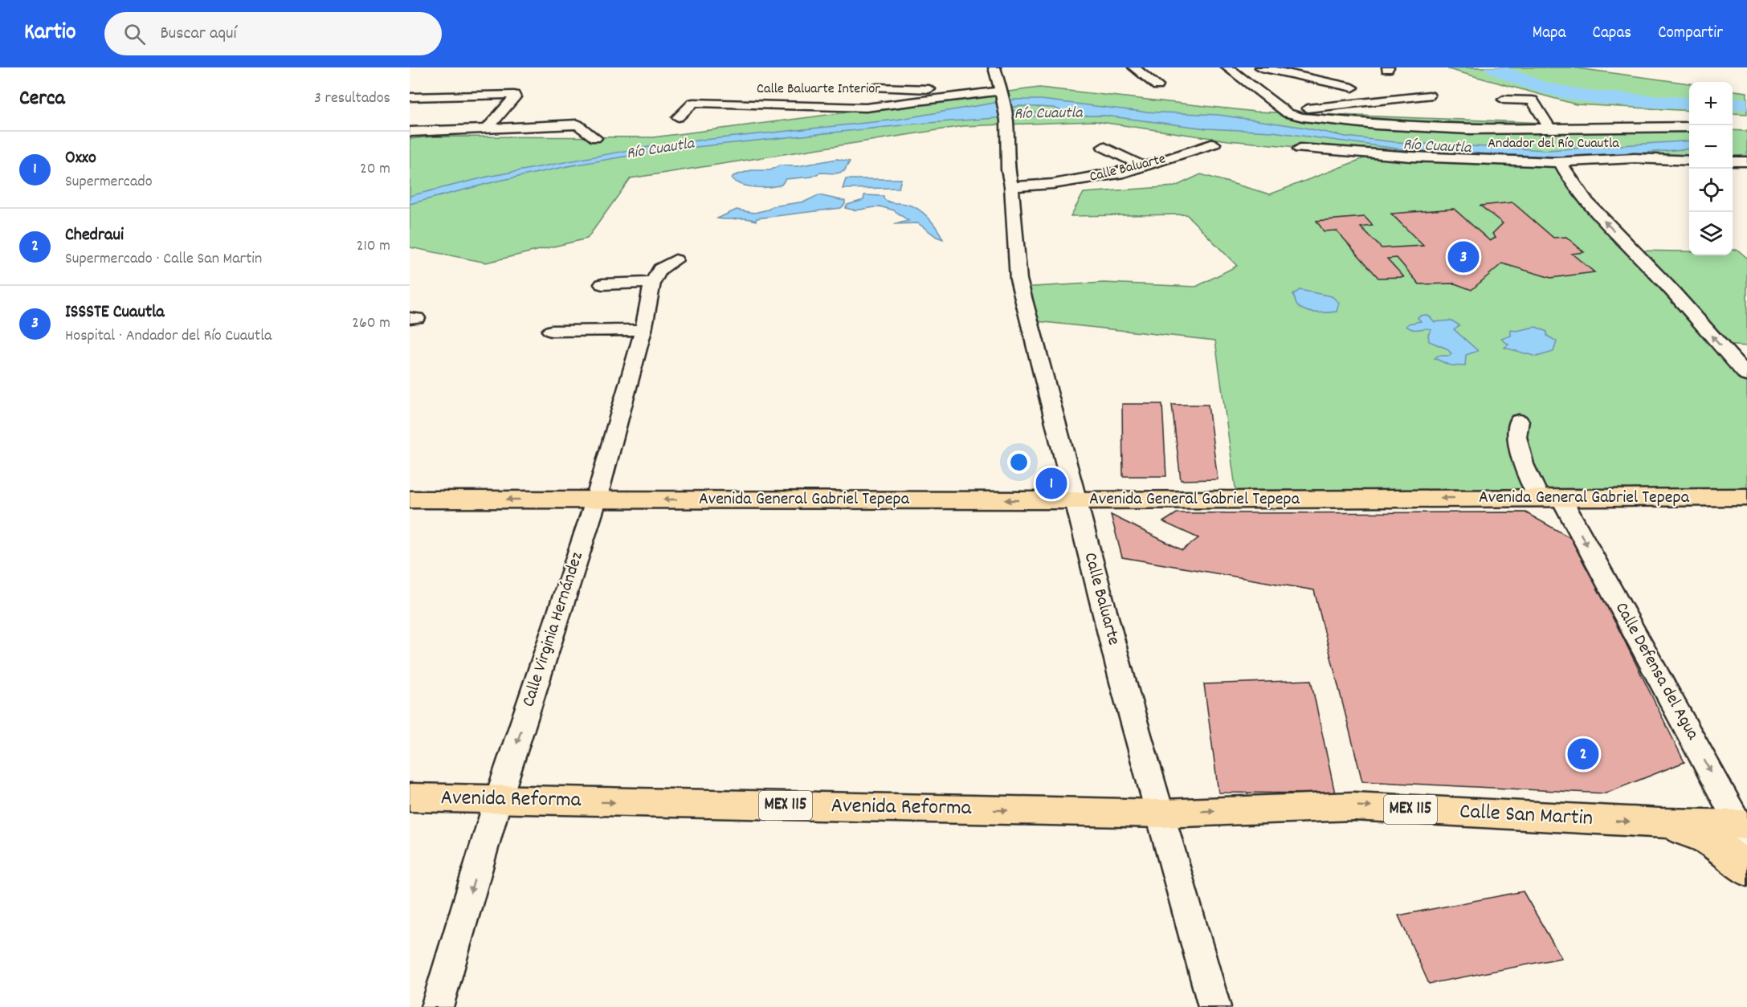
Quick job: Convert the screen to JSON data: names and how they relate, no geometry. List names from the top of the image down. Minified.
{"streets":{"main road":["Avenida General Gabriel Tepepa","Avenida Reforma","MEX 115","Calle San Martin"],"street":["Calle Baluarte Interior","Andador del Río Cuautla","Calle Baluarte","Calle Virginia Hernández","Calle Defensa del Agua"]},"crossings":[["Calle Baluarte Interior","Calle Baluarte"],["Calle Baluarte","Avenida General Gabriel Tepepa"],["Calle Baluarte","Avenida Reforma"],["Calle Baluarte","Calle San Martin"],["Avenida General Gabriel Tepepa","Calle Virginia Hernández"],["Avenida General Gabriel Tepepa","Calle Defensa del Agua"],["Calle Virginia Hernández","Avenida Reforma"],["Calle Defensa del Agua","Calle San Martin"],["Avenida Reforma","Calle San Martin"]],"one_way":["Avenida General Gabriel Tepepa","Calle Virginia Hernández","Calle Defensa del Agua","Avenida Reforma","Calle San Martin"],"water":["Río Cuautla"],"page":{"header":"Kartio","search":"Buscar aquí","nav":["Mapa","Capas","Compartir"],"heading":["Cerca","3 resultados"],"map_buttons":["+","−"],"list":[{"mark":"1","name":"Oxxo","note":"Supermercado","value":"20 m"},{"mark":"2","name":"Chedraui","note":"Supermercado · Calle San Martin","value":"210 m"},{"mark":"3","name":"ISSSTE Cuautla","note":"Hospital · Andador del Río Cuautla","value":"260 m"}],"pins":["3","1","2"]}}
